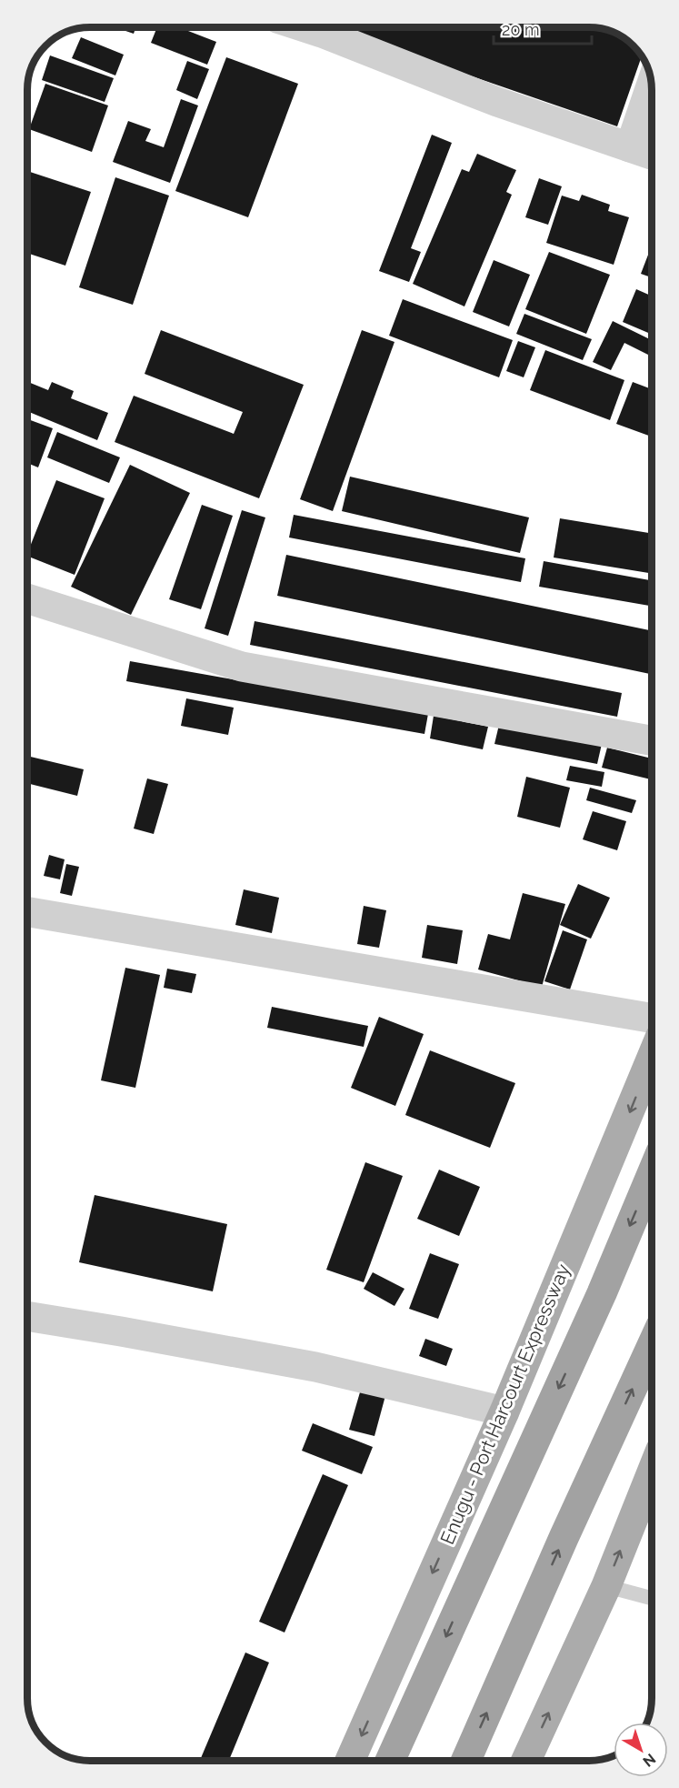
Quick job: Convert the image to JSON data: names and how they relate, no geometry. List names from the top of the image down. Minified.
{"streets":{"highway":["Enugu - Port Harcourt Expressway"]},"one_way":["Enugu - Port Harcourt Expressway"],"scale_bar":"20 m","north":"bottom right"}
